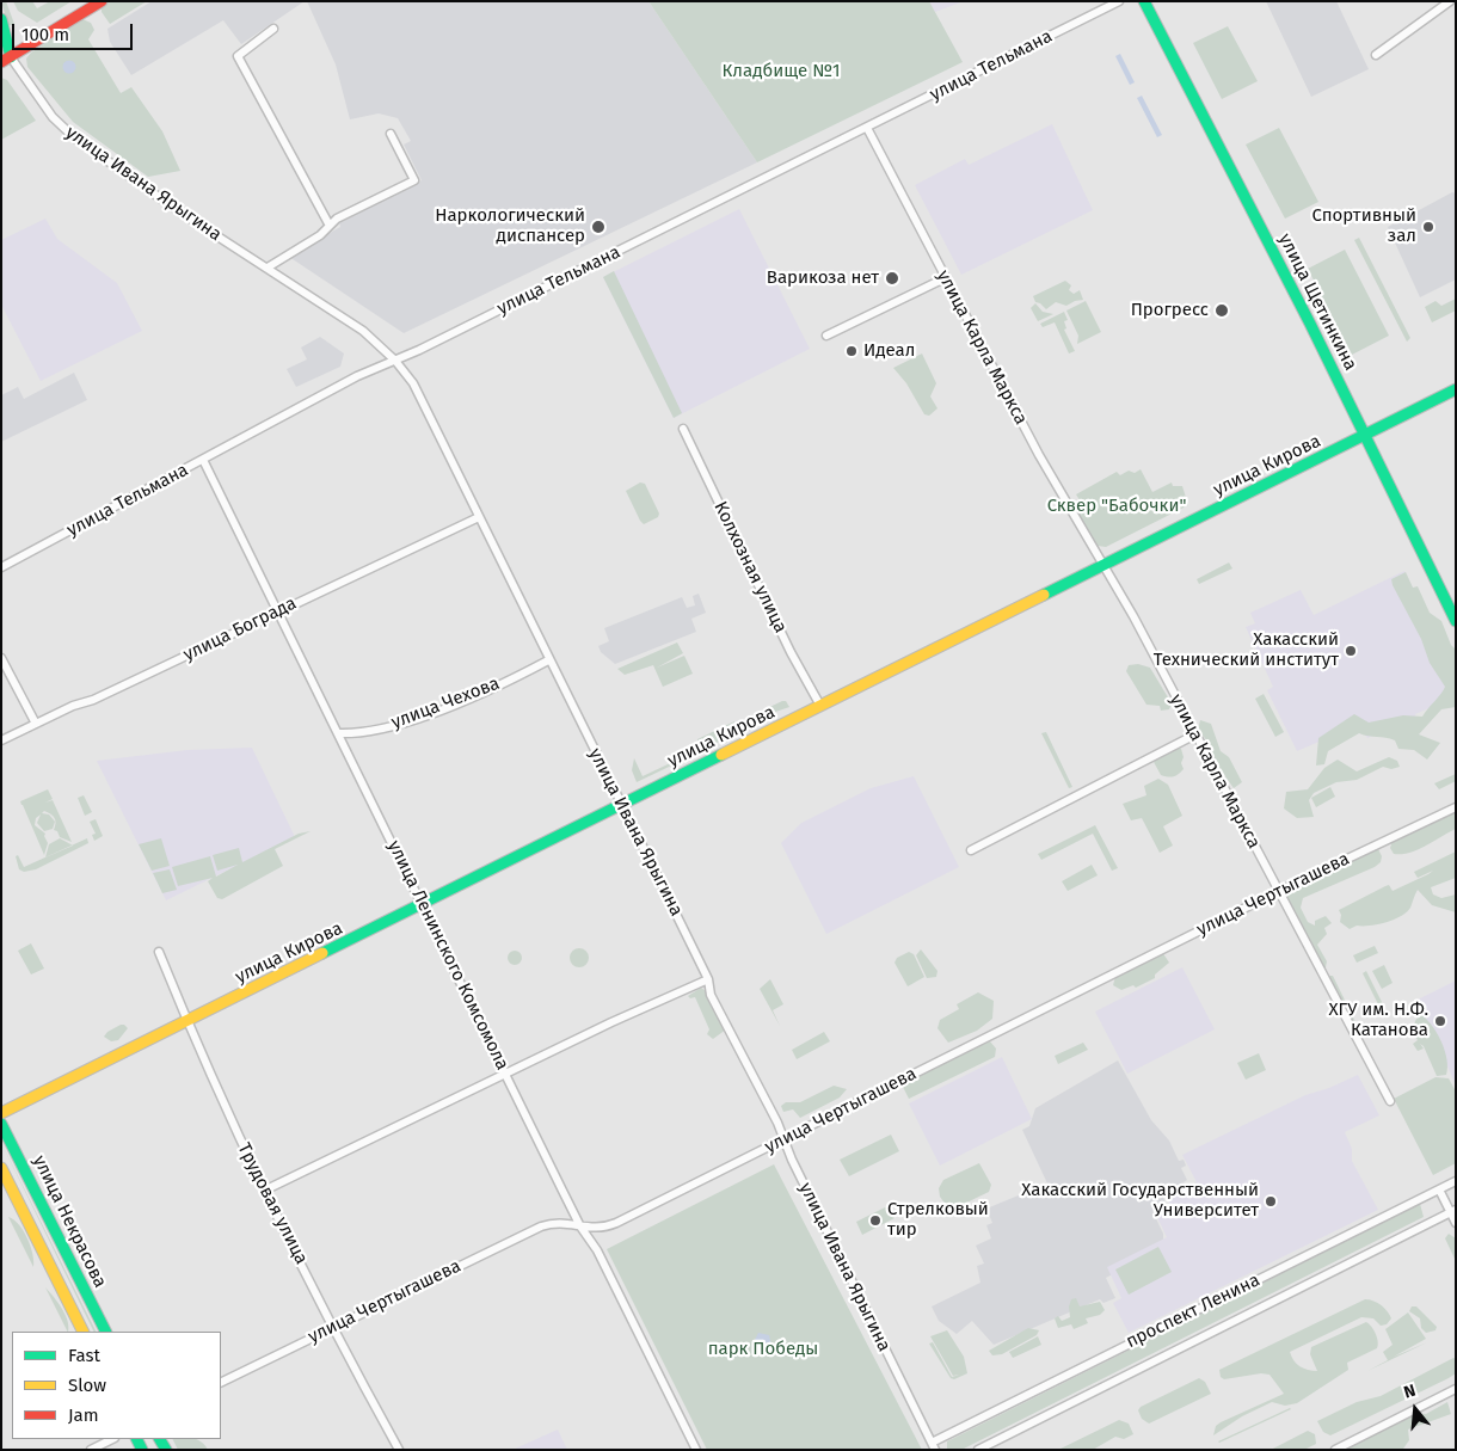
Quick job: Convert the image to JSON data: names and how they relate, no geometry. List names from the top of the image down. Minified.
{"streets":{"main road":["улица Щетинкина","улица Кирова","улица Некрасова"],"street":["улица Тельмана","улица Ивана Ярыгина","улица Карла Маркса","Колхозная улица","улица Бограда","улица Чехова","улица Чертыгашева","улица Ленинского Комсомола","Трудовая улица","проспект Ленина"]},"crossings":[["улица Тельмана","улица Ивана Ярыгина"],["улица Тельмана","улица Карла Маркса"],["улица Тельмана","улица Ленинского Комсомола"],["улица Ивана Ярыгина","улица Кирова"],["улица Ивана Ярыгина","улица Бограда"],["улица Ивана Ярыгина","улица Чехова"],["улица Ивана Ярыгина","улица Чертыгашева"],["улица Ивана Ярыгина","проспект Ленина"],["улица Щетинкина","улица Кирова"],["улица Карла Маркса","улица Кирова"],["улица Карла Маркса","улица Чертыгашева"],["улица Кирова","Колхозная улица"],["улица Кирова","улица Ленинского Комсомола"],["улица Кирова","Трудовая улица"],["улица Бограда","улица Ленинского Комсомола"],["улица Чехова","улица Ленинского Комсомола"],["улица Чертыгашева","улица Ленинского Комсомола"],["улица Чертыгашева","Трудовая улица"]],"parks":["Кладбище №1","Сквер \"Бабочки\"","парк Победы"],"places":["Наркологический диспансер","Спортивный зал","Варикоза нет","Прогресс","Идеал","Хакасский Технический институт","ХГУ им. Н.Ф. Катанова","Хакасский Государственный Университет","Стрелковый тир"],"legend":["Fast","Slow","Jam"],"scale_bar":"100 m","north":"top"}
